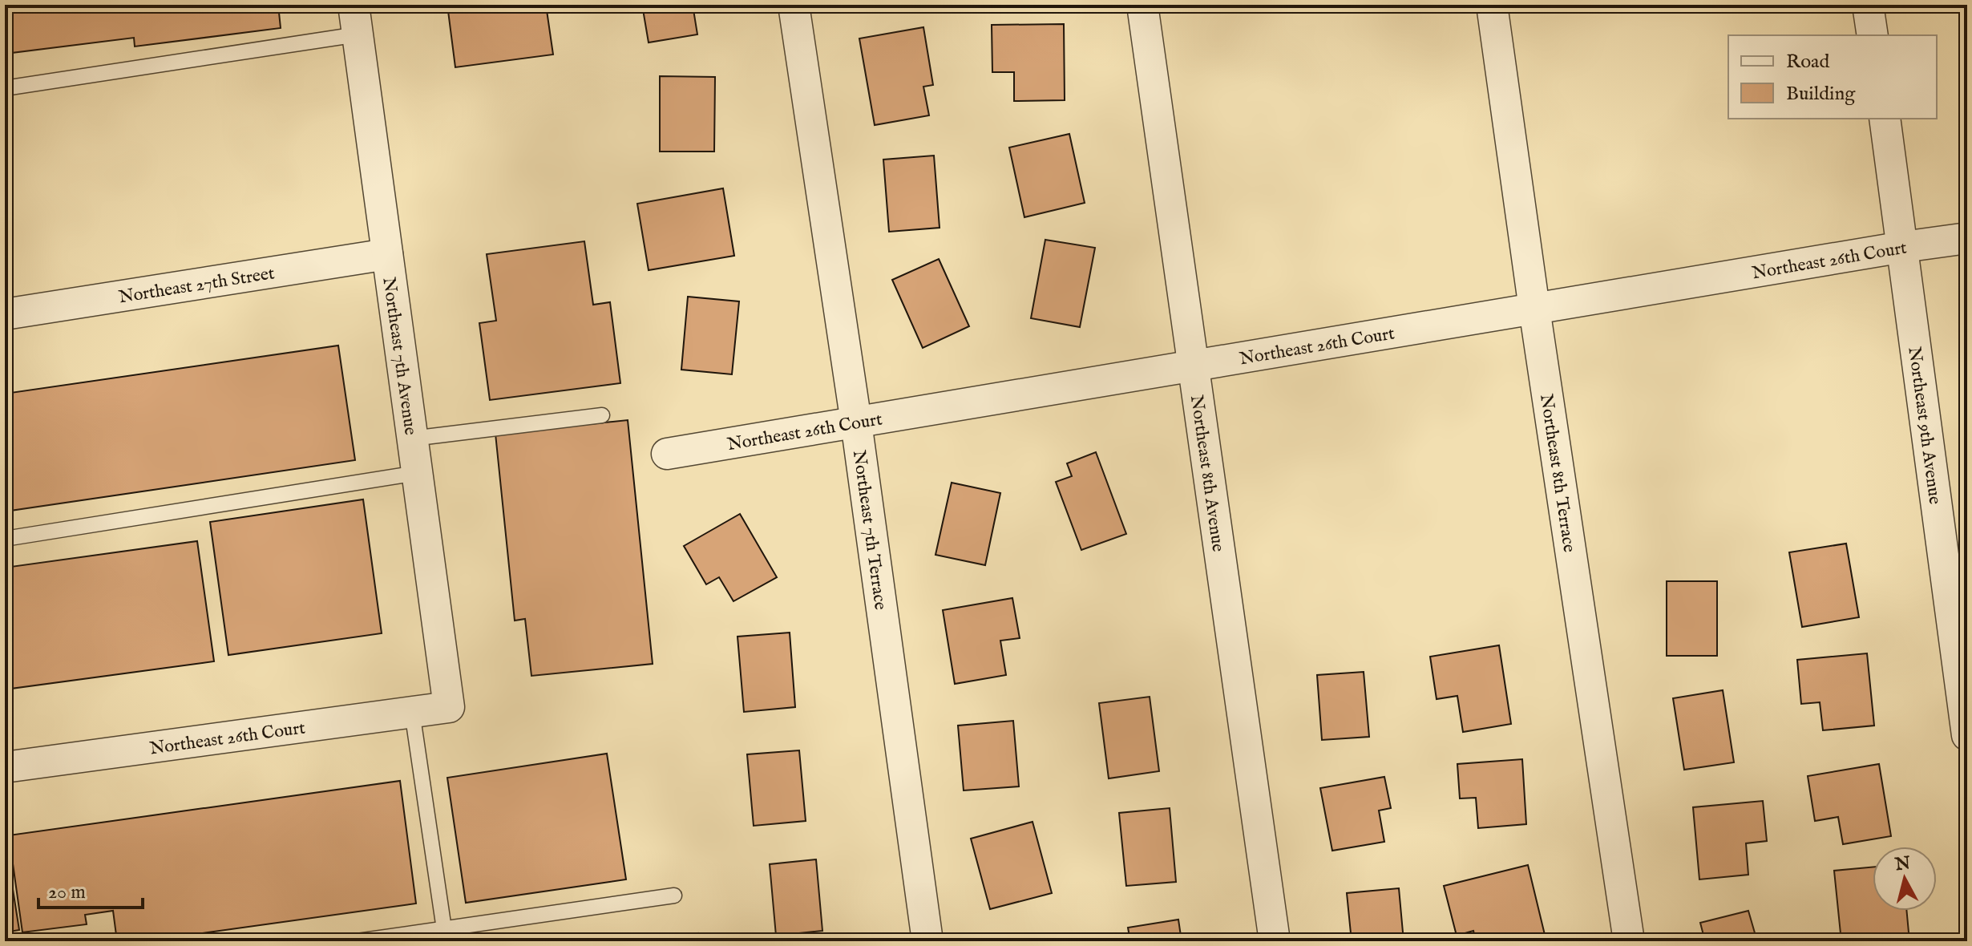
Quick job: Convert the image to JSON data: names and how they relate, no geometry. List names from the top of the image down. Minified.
{"streets":{"street":["Northeast 26th Court","Northeast 27th Street","Northeast 7th Avenue","Northeast 9th Avenue","Northeast 8th Avenue","Northeast 8th Terrace","Northeast 7th Terrace"]},"crossings":[["Northeast 26th Court","Northeast 7th Avenue"],["Northeast 26th Court","Northeast 9th Avenue"],["Northeast 26th Court","Northeast 8th Avenue"],["Northeast 26th Court","Northeast 8th Terrace"],["Northeast 26th Court","Northeast 7th Terrace"],["Northeast 27th Street","Northeast 7th Avenue"]],"legend":["Road","Building"],"scale_bar":"20 m","north":"top"}
